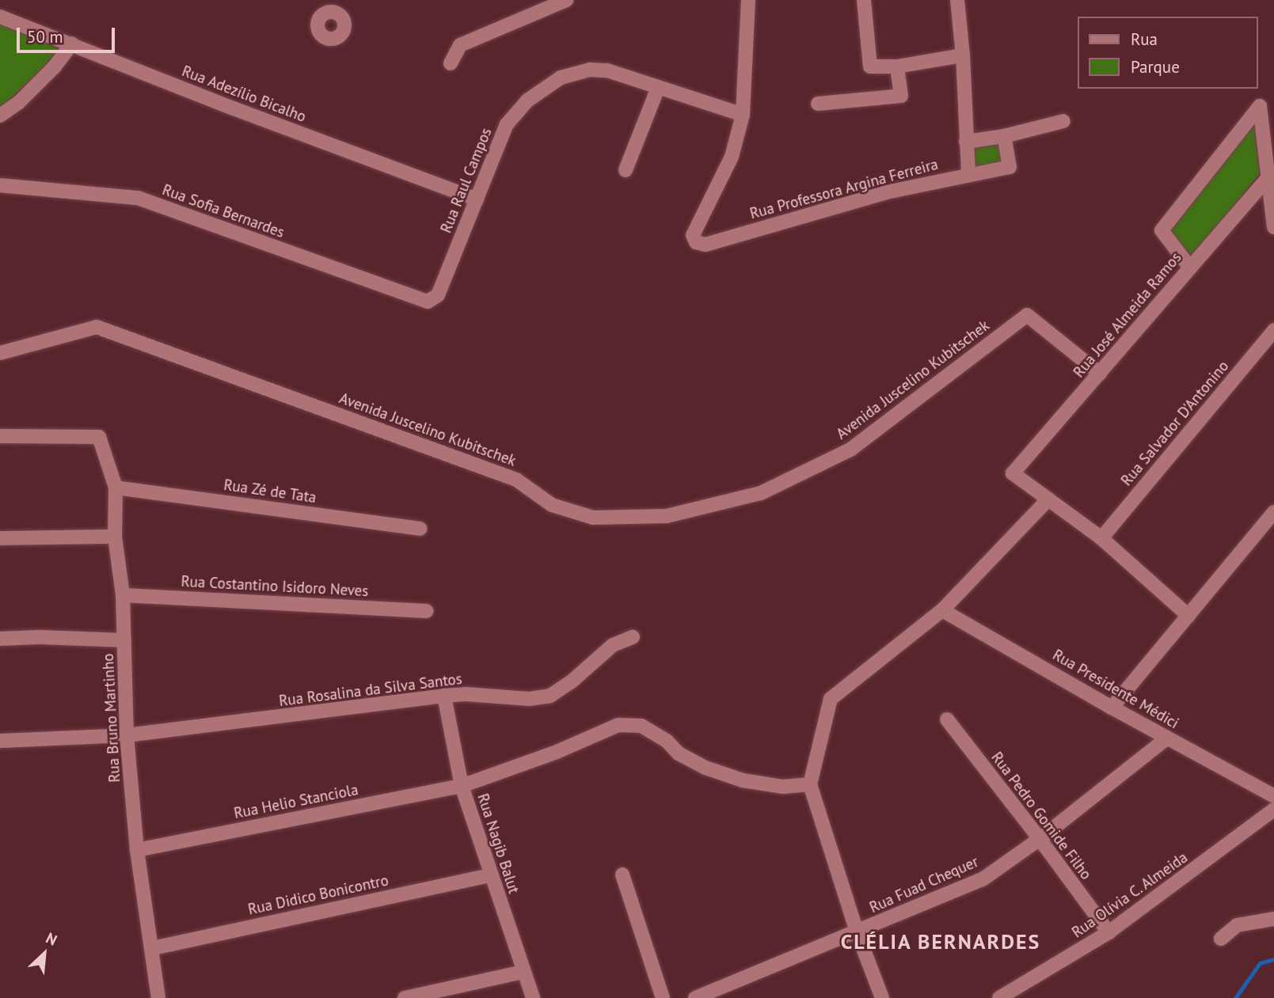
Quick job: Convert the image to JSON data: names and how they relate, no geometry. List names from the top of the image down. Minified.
{"streets":{"street":["Rua Adezílio Bicalho","Rua Raul Campos","Rua Professora Argina Ferreira","Rua Sofia Bernardes","Rua José Almeida Ramos","Avenida Juscelino Kubitschek","Rua Salvador D'Antonino","Rua Zé de Tata","Rua Costantino Isidoro Neves","Rua Presidente Médici","Rua Rosalina da Silva Santos","Rua Bruno Martinho","Rua Helio Stanciola","Rua Pedro Gomide Filho","Rua Nagib Balut","Rua Fuad Chequer","Rua Didico Bonicontro","Rua Olívia C. Almeida"]},"crossings":[["Rua Adezílio Bicalho","Rua Raul Campos"],["Rua Raul Campos","Rua Professora Argina Ferreira"],["Rua Raul Campos","Rua Sofia Bernardes"],["Rua José Almeida Ramos","Avenida Juscelino Kubitschek"],["Rua Zé de Tata","Rua Bruno Martinho"],["Rua Costantino Isidoro Neves","Rua Bruno Martinho"],["Rua Presidente Médici","Rua Fuad Chequer"],["Rua Rosalina da Silva Santos","Rua Bruno Martinho"],["Rua Rosalina da Silva Santos","Rua Nagib Balut"],["Rua Bruno Martinho","Rua Helio Stanciola"],["Rua Bruno Martinho","Rua Didico Bonicontro"],["Rua Helio Stanciola","Rua Nagib Balut"],["Rua Pedro Gomide Filho","Rua Fuad Chequer"],["Rua Pedro Gomide Filho","Rua Olívia C. Almeida"],["Rua Nagib Balut","Rua Didico Bonicontro"]],"districts":["CLÉLIA BERNARDES"],"legend":["Rua","Parque"],"scale_bar":"50 m","north":"top right"}
